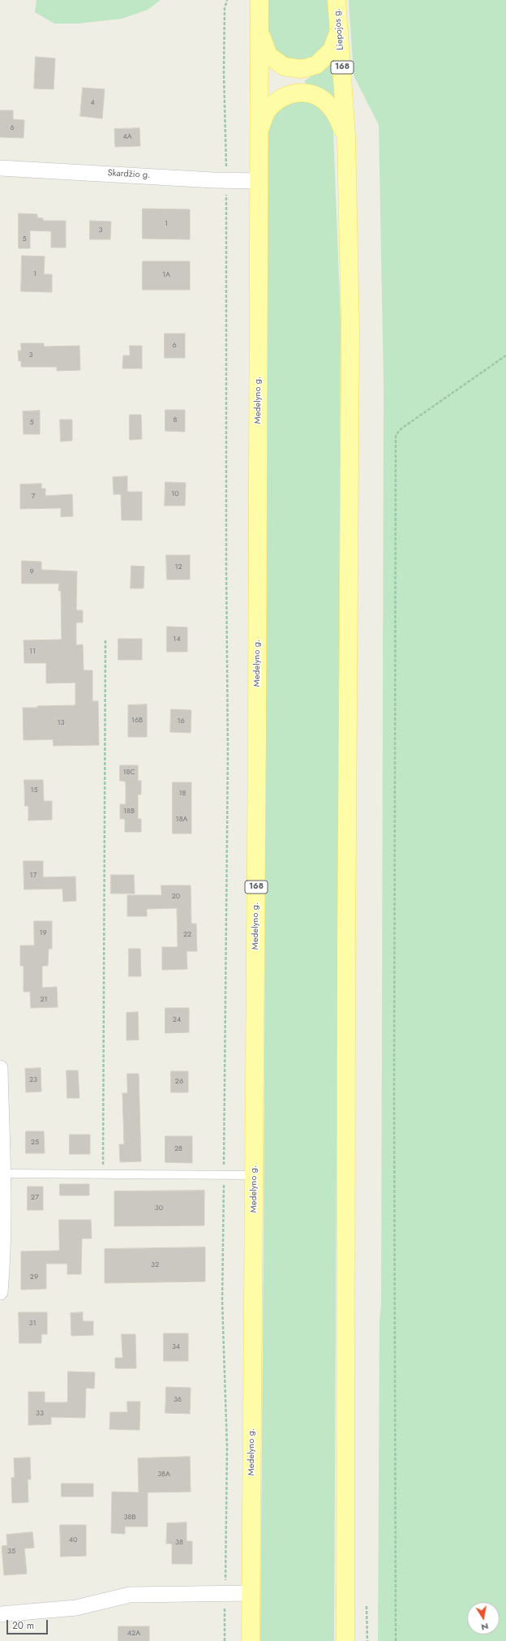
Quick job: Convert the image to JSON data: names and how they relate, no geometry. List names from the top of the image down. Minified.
{"streets":{"main road":["Liepojos g.","168","Medelyno g."],"street":["Skardžio g."]},"crossings":[["Liepojos g.","168"],["168","Medelyno g."],["Skardžio g.","Medelyno g."]],"house_numbers":["4","6","4A","1","3","5","1","1A","6","3","8","5","10","7","12","9","14","11","16B","16","13","18C","15","18","18B","18A","17","20","19","22","21","24","23","26","25","28","27","30","32","29","31","34","36","33","38A","38B","40","38","35","42A"],"scale_bar":"20 m","north":"bottom"}
